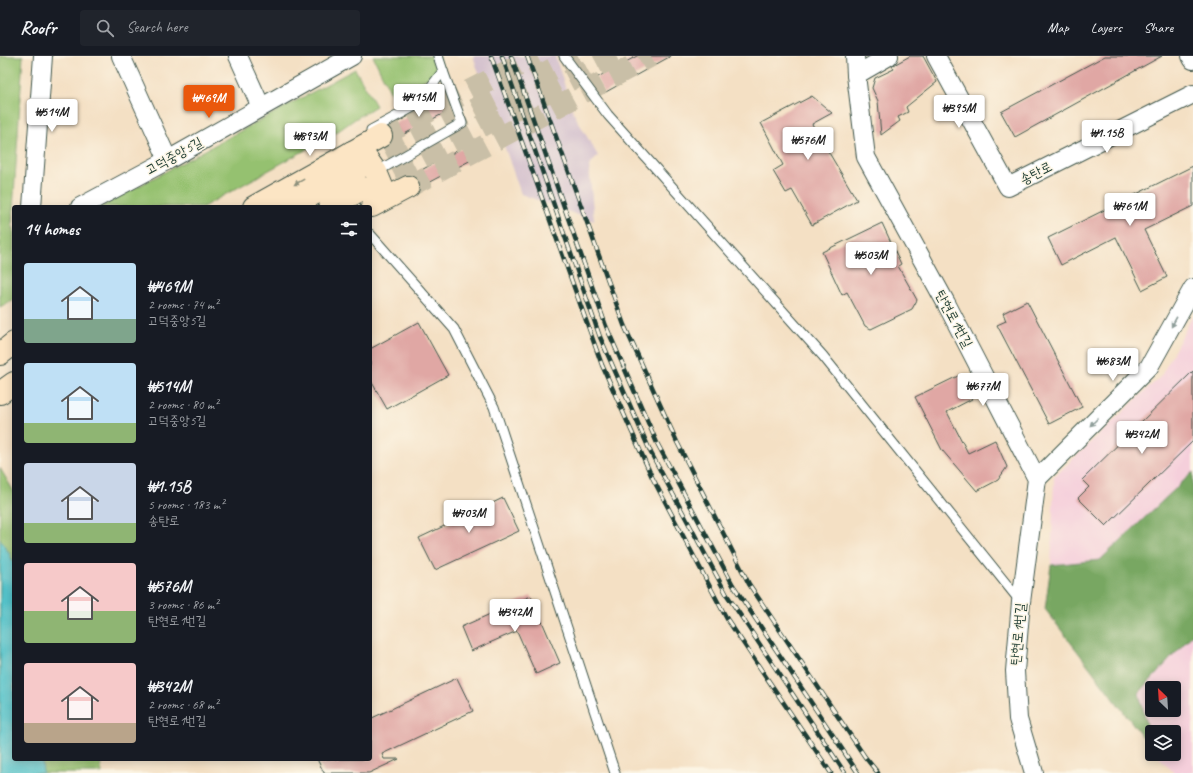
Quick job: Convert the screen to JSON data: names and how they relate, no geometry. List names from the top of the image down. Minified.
{"streets":{"street":["고덕중앙5길","송탄로","탄현로1번길"]},"north":"top left","page":{"header":"Roofr","search":"Search here","nav":["Map","Layers","Share"],"price":["₩415M","₩469M","₩395M","₩514M","₩1.15B","₩893M","₩576M","₩761M","₩503M","₩683M","₩677M","₩342M","₩703M","₩342M"],"heading":"14 homes","list":[{"name":"₩469M","note":"2 rooms · 74 m² · 고덕중앙5길"},{"name":"₩514M","note":"2 rooms · 80 m² · 고덕중앙5길"},{"name":"₩1.15B","note":"5 rooms · 183 m² · 송탄로"},{"name":"₩576M","note":"3 rooms · 86 m² · 탄현로1번길"},{"name":"₩342M","note":"2 rooms · 68 m² · 탄현로1번길"}]}}
